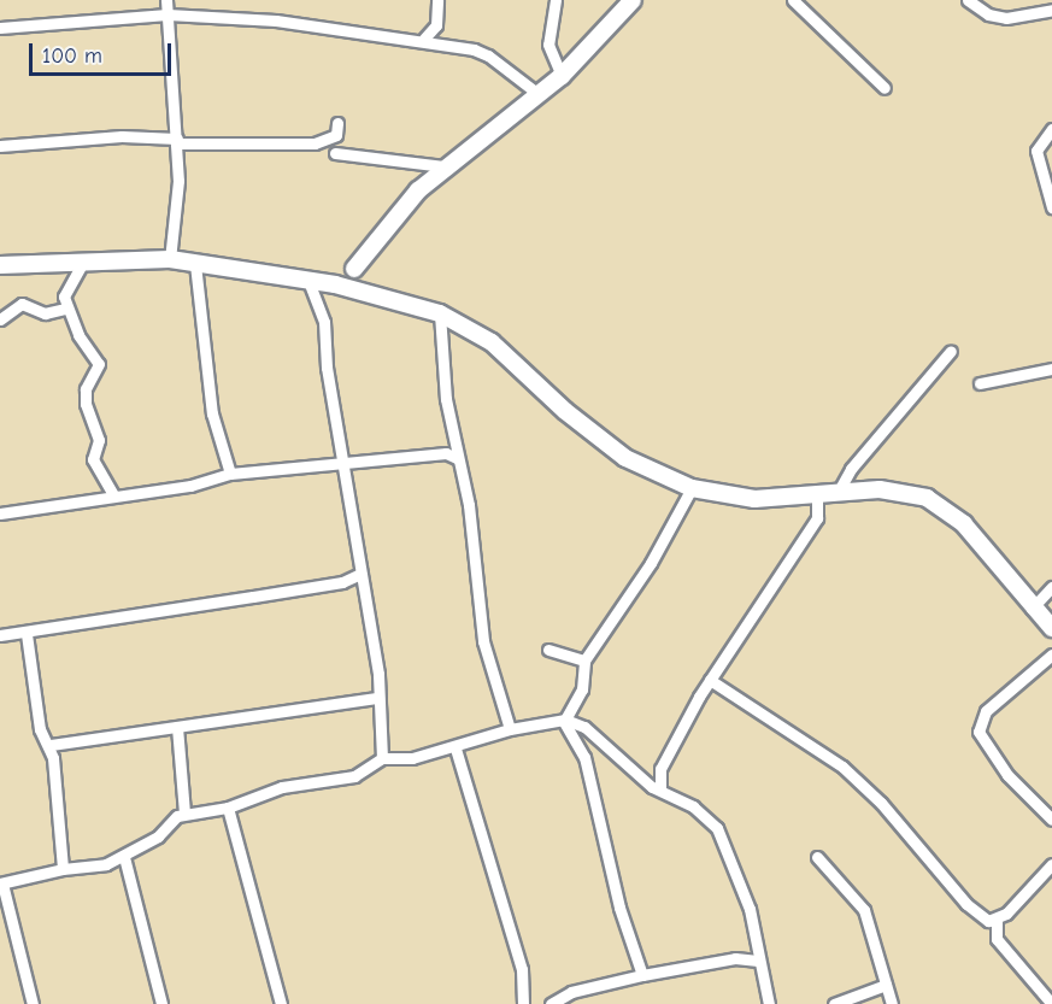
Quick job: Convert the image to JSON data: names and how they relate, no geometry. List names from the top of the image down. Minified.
{"scale_bar":"100 m"}
